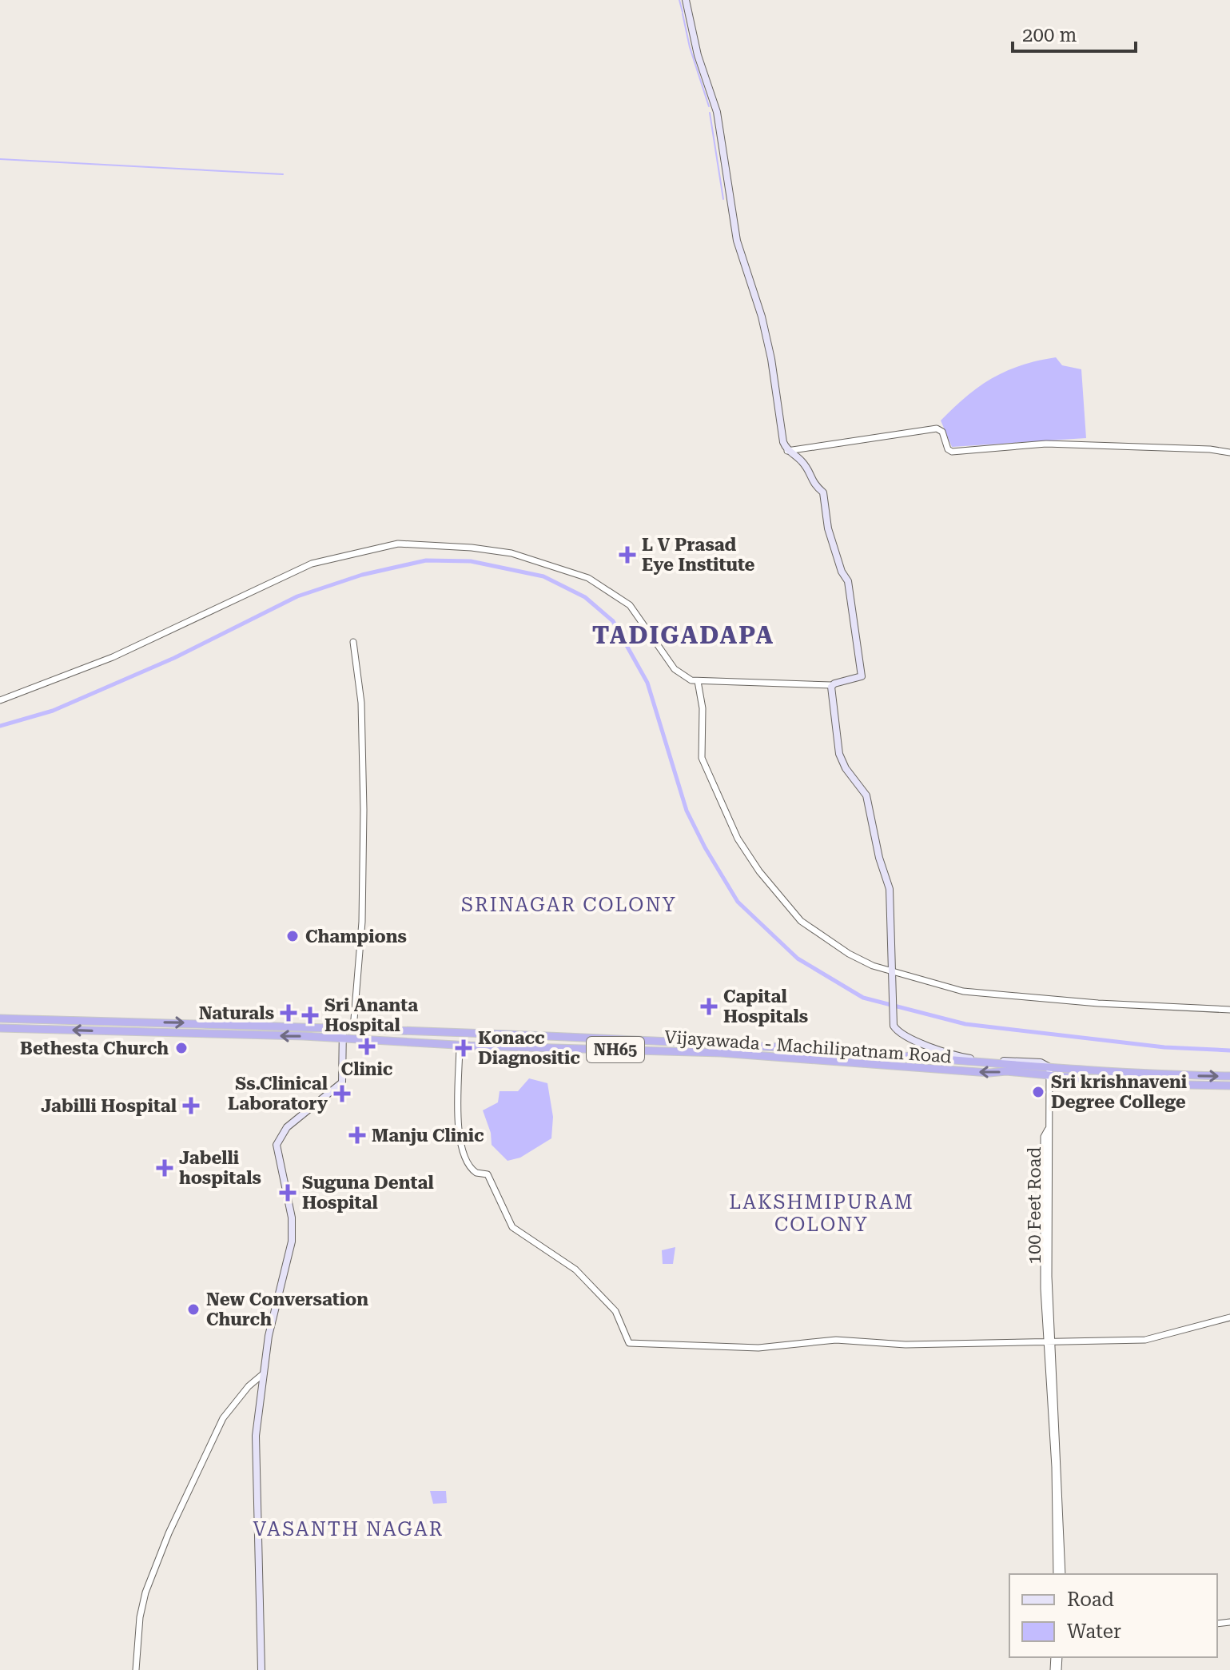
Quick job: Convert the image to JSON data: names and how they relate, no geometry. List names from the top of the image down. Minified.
{"streets":{"highway":["Vijayawada - Machilipatnam Road","NH65"],"street":["100 Feet Road"]},"crossings":[["Vijayawada - Machilipatnam Road","100 Feet Road"]],"districts":["TADIGADAPA","SRINAGAR COLONY","LAKSHMIPURAM COLONY","VASANTH NAGAR"],"places":{"health":["L V Prasad Eye Institute","Capital Hospitals","Naturals","Sri Ananta Hospital","Clinic","Konacc Diagnositic","Ss.Clinical Laboratory","Jabilli Hospital","Manju Clinic","Jabelli hospitals","Suguna Dental Hospital"],"other":["Champions","Bethesta Church","Sri krishnaveni Degree College","New Conversation Church"]},"legend":["Road","Water"],"scale_bar":"200 m"}
